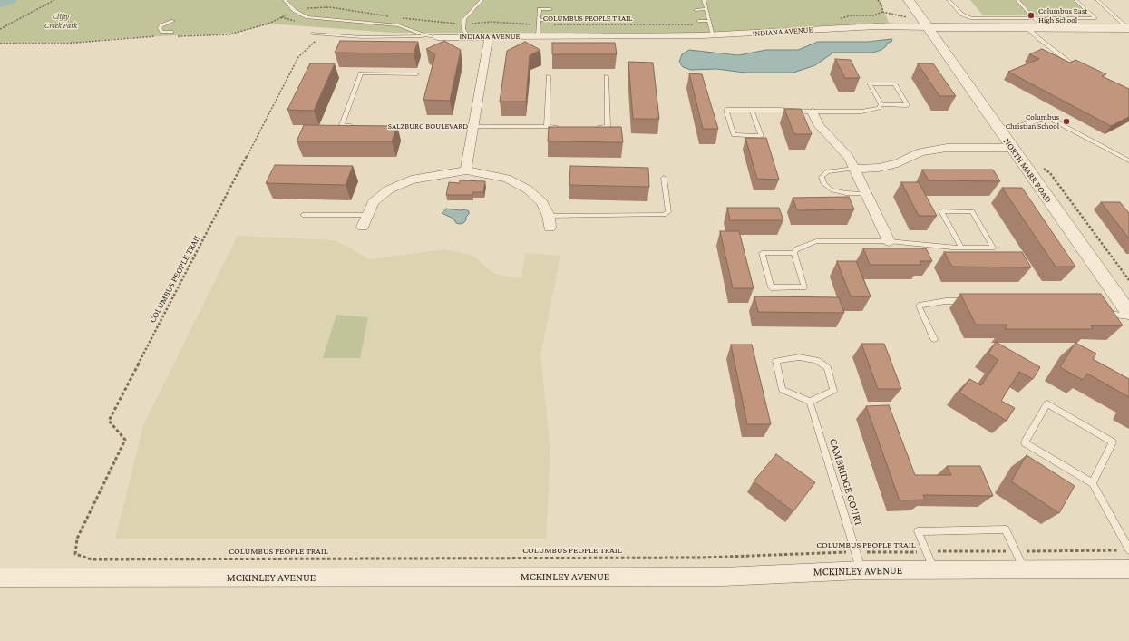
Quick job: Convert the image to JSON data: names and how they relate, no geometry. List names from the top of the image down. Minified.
{"streets":{"street":["INDIANA AVENUE","SALZBURG BOULEVARD","NORTH MARR ROAD","MCKINLEY AVENUE"],"lane":["CAMBRIDGE COURT"],"path":["COLUMBUS PEOPLE TRAIL"]},"crossings":[["COLUMBUS PEOPLE TRAIL","CAMBRIDGE COURT"],["INDIANA AVENUE","SALZBURG BOULEVARD"],["INDIANA AVENUE","NORTH MARR ROAD"],["CAMBRIDGE COURT","MCKINLEY AVENUE"]],"parks":["Clifty Creek Park"],"places":["Columbus East High School","Columbus Christian School"]}
